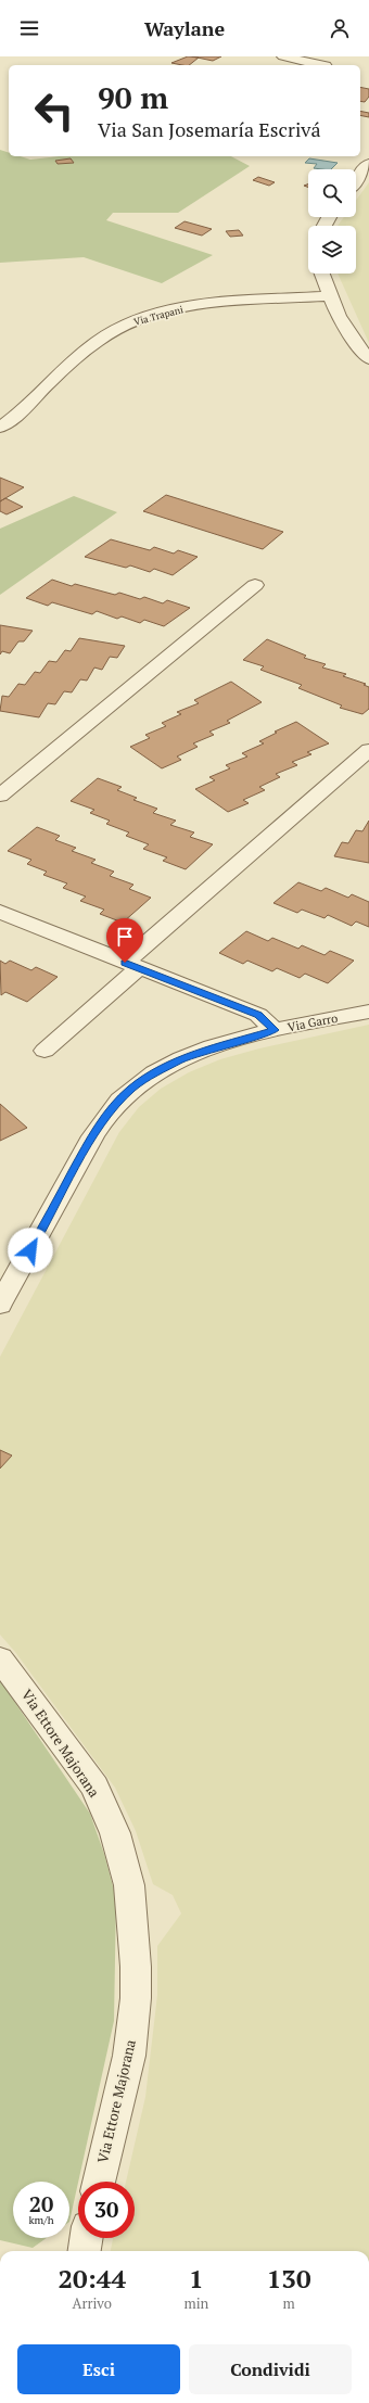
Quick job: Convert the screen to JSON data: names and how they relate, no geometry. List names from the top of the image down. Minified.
{"streets":{"street":["Via Trapani","Via Garro","Via Ettore Majorana"]},"page":{"header":"Waylane","turn":["90 m","Via San Josemaría Escrivá"],"speed":"20 km/h","limit":"30","eta":["20:44","Arrivo","1","min","130","m"],"buttons":["Esci","Condividi"]}}
